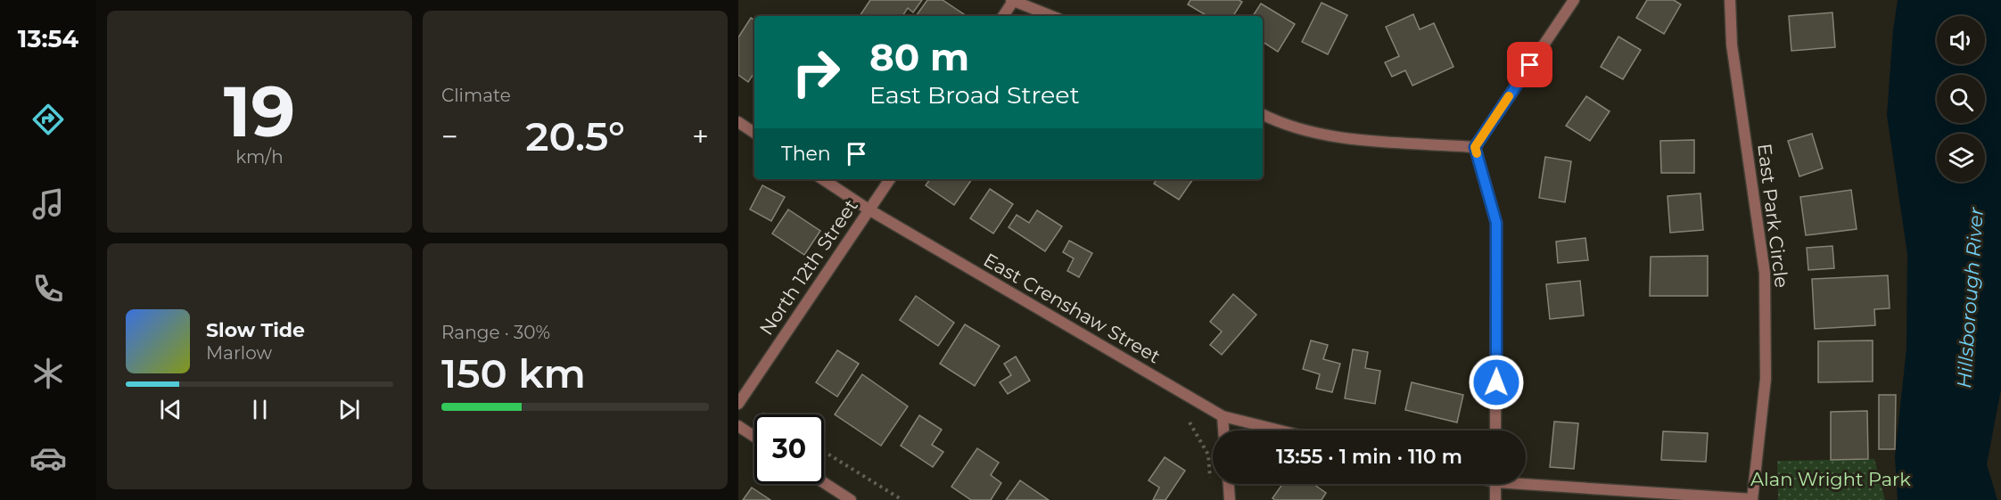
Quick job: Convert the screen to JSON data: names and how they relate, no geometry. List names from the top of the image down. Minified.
{"streets":{"street":["East Park Circle","North 12th Street","East Crenshaw Street"]},"crossings":[["North 12th Street","East Crenshaw Street"]],"water":["Hillsborough River"],"parks":["Alan Wright Park"],"page":{"tabs":"13:54","tile":[["19","km/h"],"Climate",["Range · 30%","150 km"]],"turn":["80 m","East Broad Street"],"heat":["−","20.5°","+"],"then":"Then","song":["Slow Tide","Marlow"],"limit":"30","trip":"13:55 · 1 min · 110 m"}}
